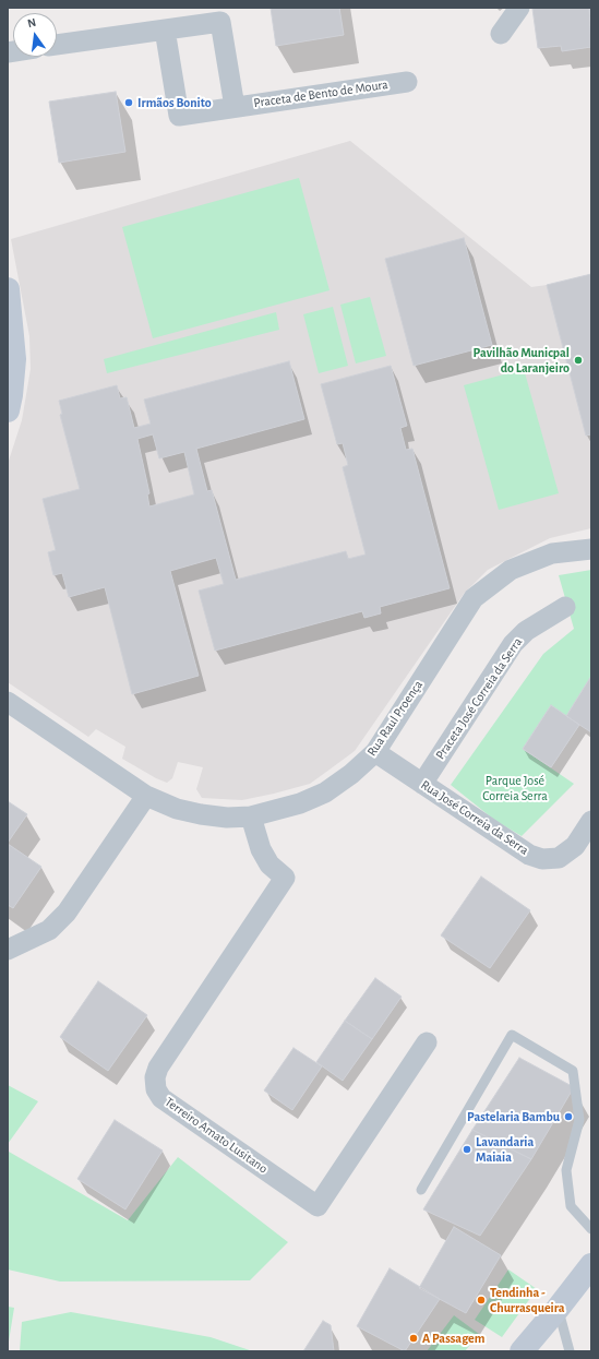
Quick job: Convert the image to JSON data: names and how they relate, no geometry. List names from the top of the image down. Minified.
{"streets":{"street":["Praceta de Bento de Moura","Praceta José Correia da Serra","Rua Raul Proença","Rua José Correia da Serra","Terreiro Amato Lusitano"]},"crossings":[["Praceta José Correia da Serra","Rua José Correia da Serra"],["Rua Raul Proença","Rua José Correia da Serra"],["Rua Raul Proença","Terreiro Amato Lusitano"]],"parks":["Parque José Correia Serra"],"places":["Irmãos Bonito","Pavilhão Municpal do Laranjeiro","Pastelaria Bambu","Lavandaria Maiaia","Tendinha - Churrasqueira","A Passagem"],"north":"top"}
